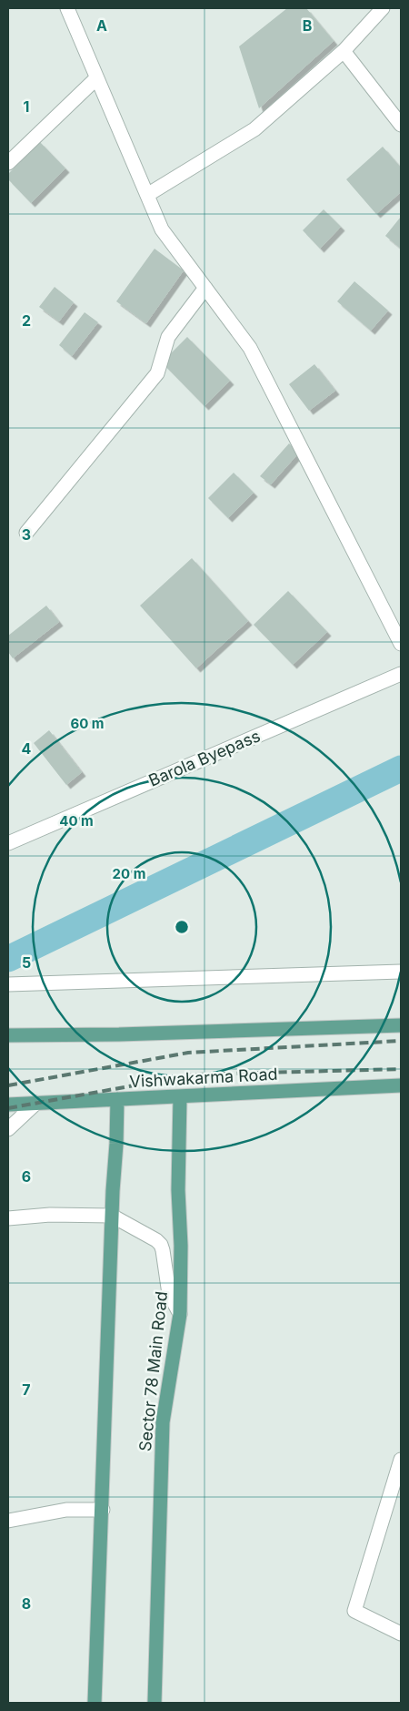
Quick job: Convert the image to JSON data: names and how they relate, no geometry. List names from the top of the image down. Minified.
{"streets":{"main road":["Vishwakarma Road","Sector 78 Main Road"],"street":["Barola Byepass"]},"crossings":[["Vishwakarma Road","Sector 78 Main Road"]],"grid":{"columns":["A","B"],"rows":["1","2","3","4","5","6","7","8"]},"rings":["60 m","40 m","20 m"]}
